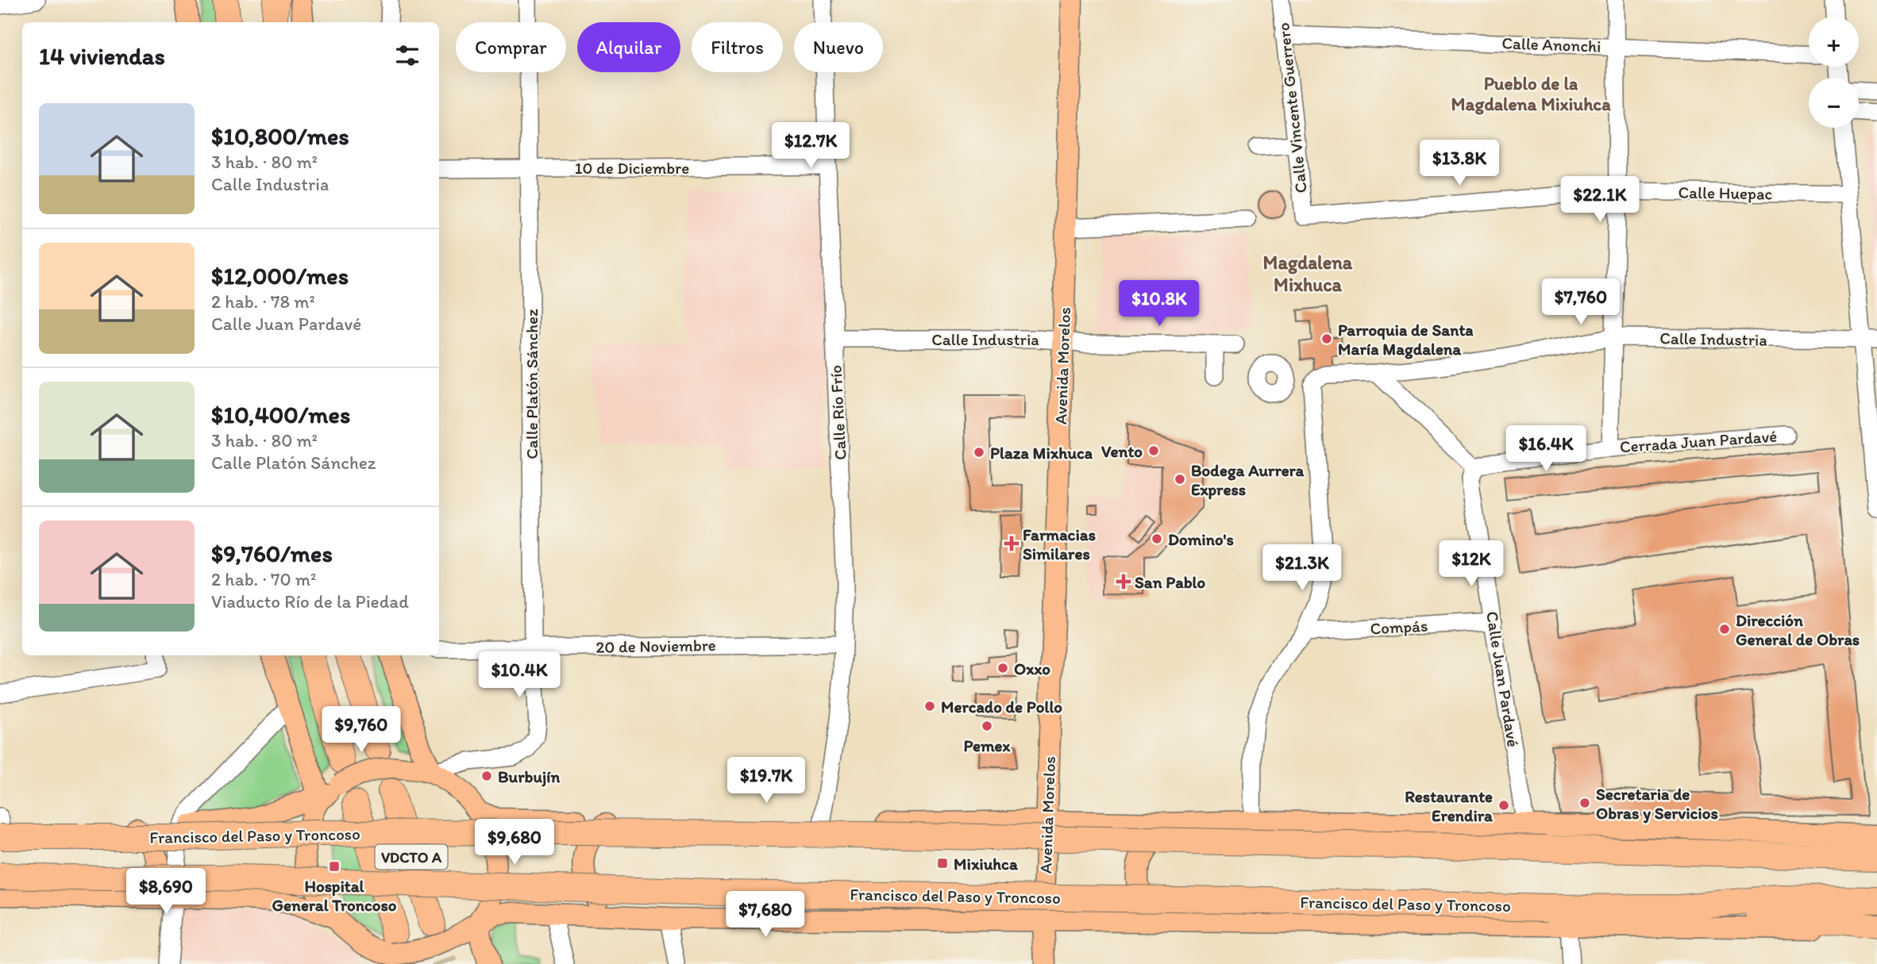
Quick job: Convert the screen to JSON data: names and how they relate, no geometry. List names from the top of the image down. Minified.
{"streets":{"highway":["Francisco del Paso y Troncoso","VDCTO A"],"main road":["Avenida Morelos"],"street":["Calle Anonchi","Calle Vincente Guerrero","10 de Diciembre","Calle Huepac","Calle Industria","Calle Platón Sánchez","Calle Río Frío","Cerrada Juan Pardavé","Compás","20 de Noviembre","Calle Juan Pardavé"]},"crossings":[["Calle Anonchi","Calle Vincente Guerrero"],["Calle Vincente Guerrero","Calle Huepac"],["10 de Diciembre","Calle Platón Sánchez"],["10 de Diciembre","Calle Río Frío"],["Calle Industria","Avenida Morelos"],["Calle Industria","Calle Río Frío"],["Avenida Morelos","Francisco del Paso y Troncoso"],["Calle Platón Sánchez","20 de Noviembre"],["Calle Platón Sánchez","Francisco del Paso y Troncoso"],["Calle Río Frío","20 de Noviembre"],["Compás","Calle Juan Pardavé"],["Francisco del Paso y Troncoso","VDCTO A"]],"districts":["Pueblo de la Magdalena Mixiuhca","Magdalena Mixhuca"],"places":{"other":["Parroquia de Santa María Magdalena","Vento","Plaza Mixhuca","Bodega Aurrera Express","Domino's","Dirección General de Obras","Oxxo","Mercado de Pollo","Pemex","Burbujín","Secretaria de Obras y Servicios","Restaurante Erendira"],"health":["Farmacias Similares","San Pablo"],"transit":["Mixiuhca","Hospital General Troncoso"]},"page":{"map_buttons":["+","−"],"chip":["Comprar","Alquilar","Filtros","Nuevo"],"heading":"14 viviendas","list":[{"name":"$10,800/mes","note":"3 hab. · 80 m² · Calle Industria"},{"name":"$12,000/mes","note":"2 hab. · 78 m² · Calle Juan Pardavé"},{"name":"$10,400/mes","note":"3 hab. · 80 m² · Calle Platón Sánchez"},{"name":"$9,760/mes","note":"2 hab. · 70 m² · Viaducto Río de la Piedad"}],"price":["$12.7K","$13.8K","$22.1K","$7,760","$10.8K","$16.4K","$12K","$21.3K","$10.4K","$9,760","$19.7K","$9,680","$8,690","$7,680"]}}
